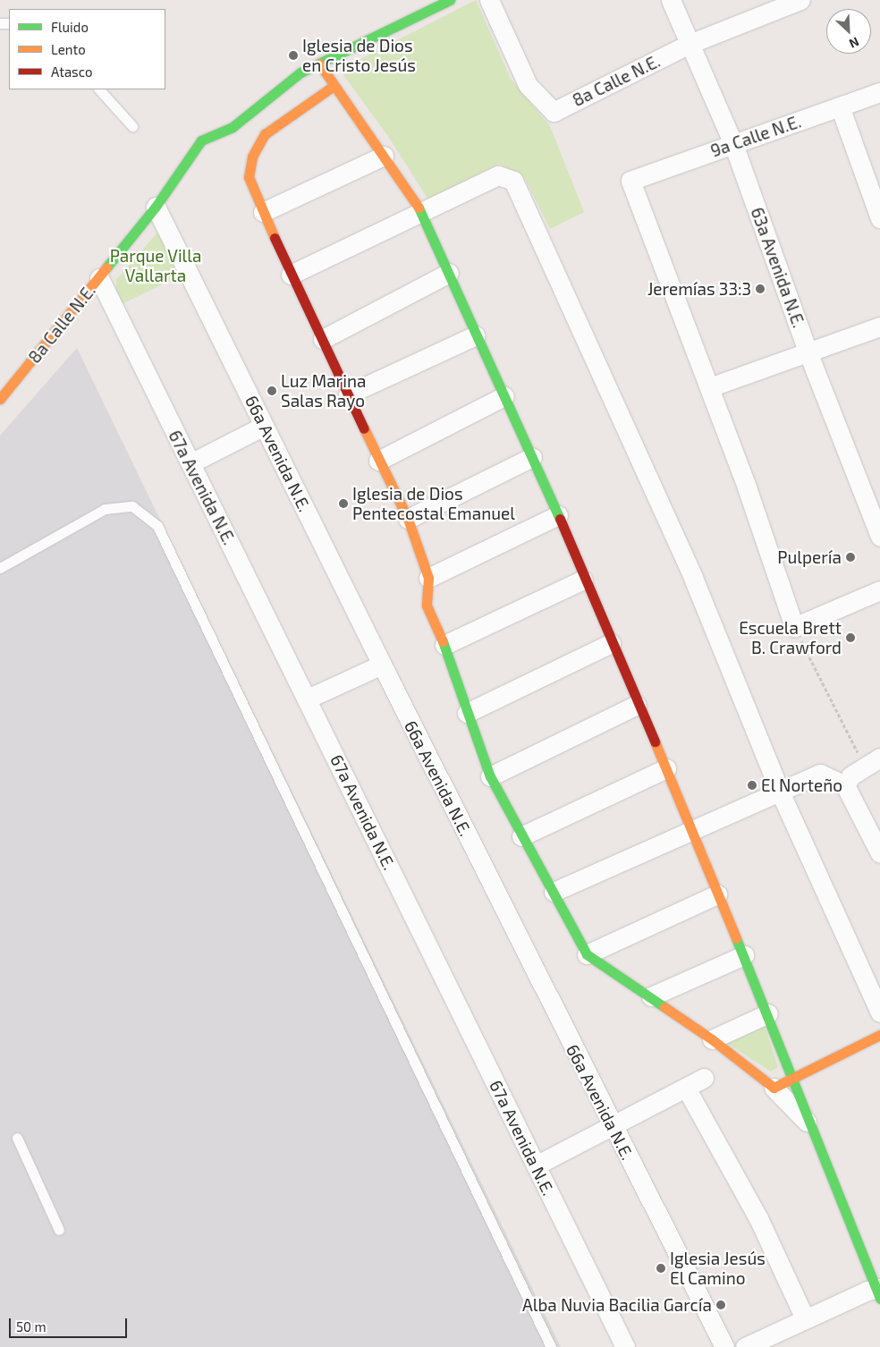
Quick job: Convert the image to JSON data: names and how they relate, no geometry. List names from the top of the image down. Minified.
{"streets":{"street":["8a Calle N.E.","9a Calle N.E.","63a Avenida N.E.","66a Avenida N.E.","67a Avenida N.E."]},"crossings":[["8a Calle N.E.","63a Avenida N.E."],["8a Calle N.E.","66a Avenida N.E."],["8a Calle N.E.","67a Avenida N.E."],["9a Calle N.E.","63a Avenida N.E."]],"parks":["Parque Villa Vallarta"],"places":["Iglesia de Dios en Cristo Jesús","Jeremías 33:3","Luz Marina Salas Rayo","Iglesia de Dios Pentecostal Emanuel","Pulpería","Escuela Brett B. Crawford","El Norteño","Iglesia Jesús El Camino","Alba Nuvia Bacilia García"],"legend":["Fluido","Lento","Atasco"],"scale_bar":"50 m","north":"bottom right"}
